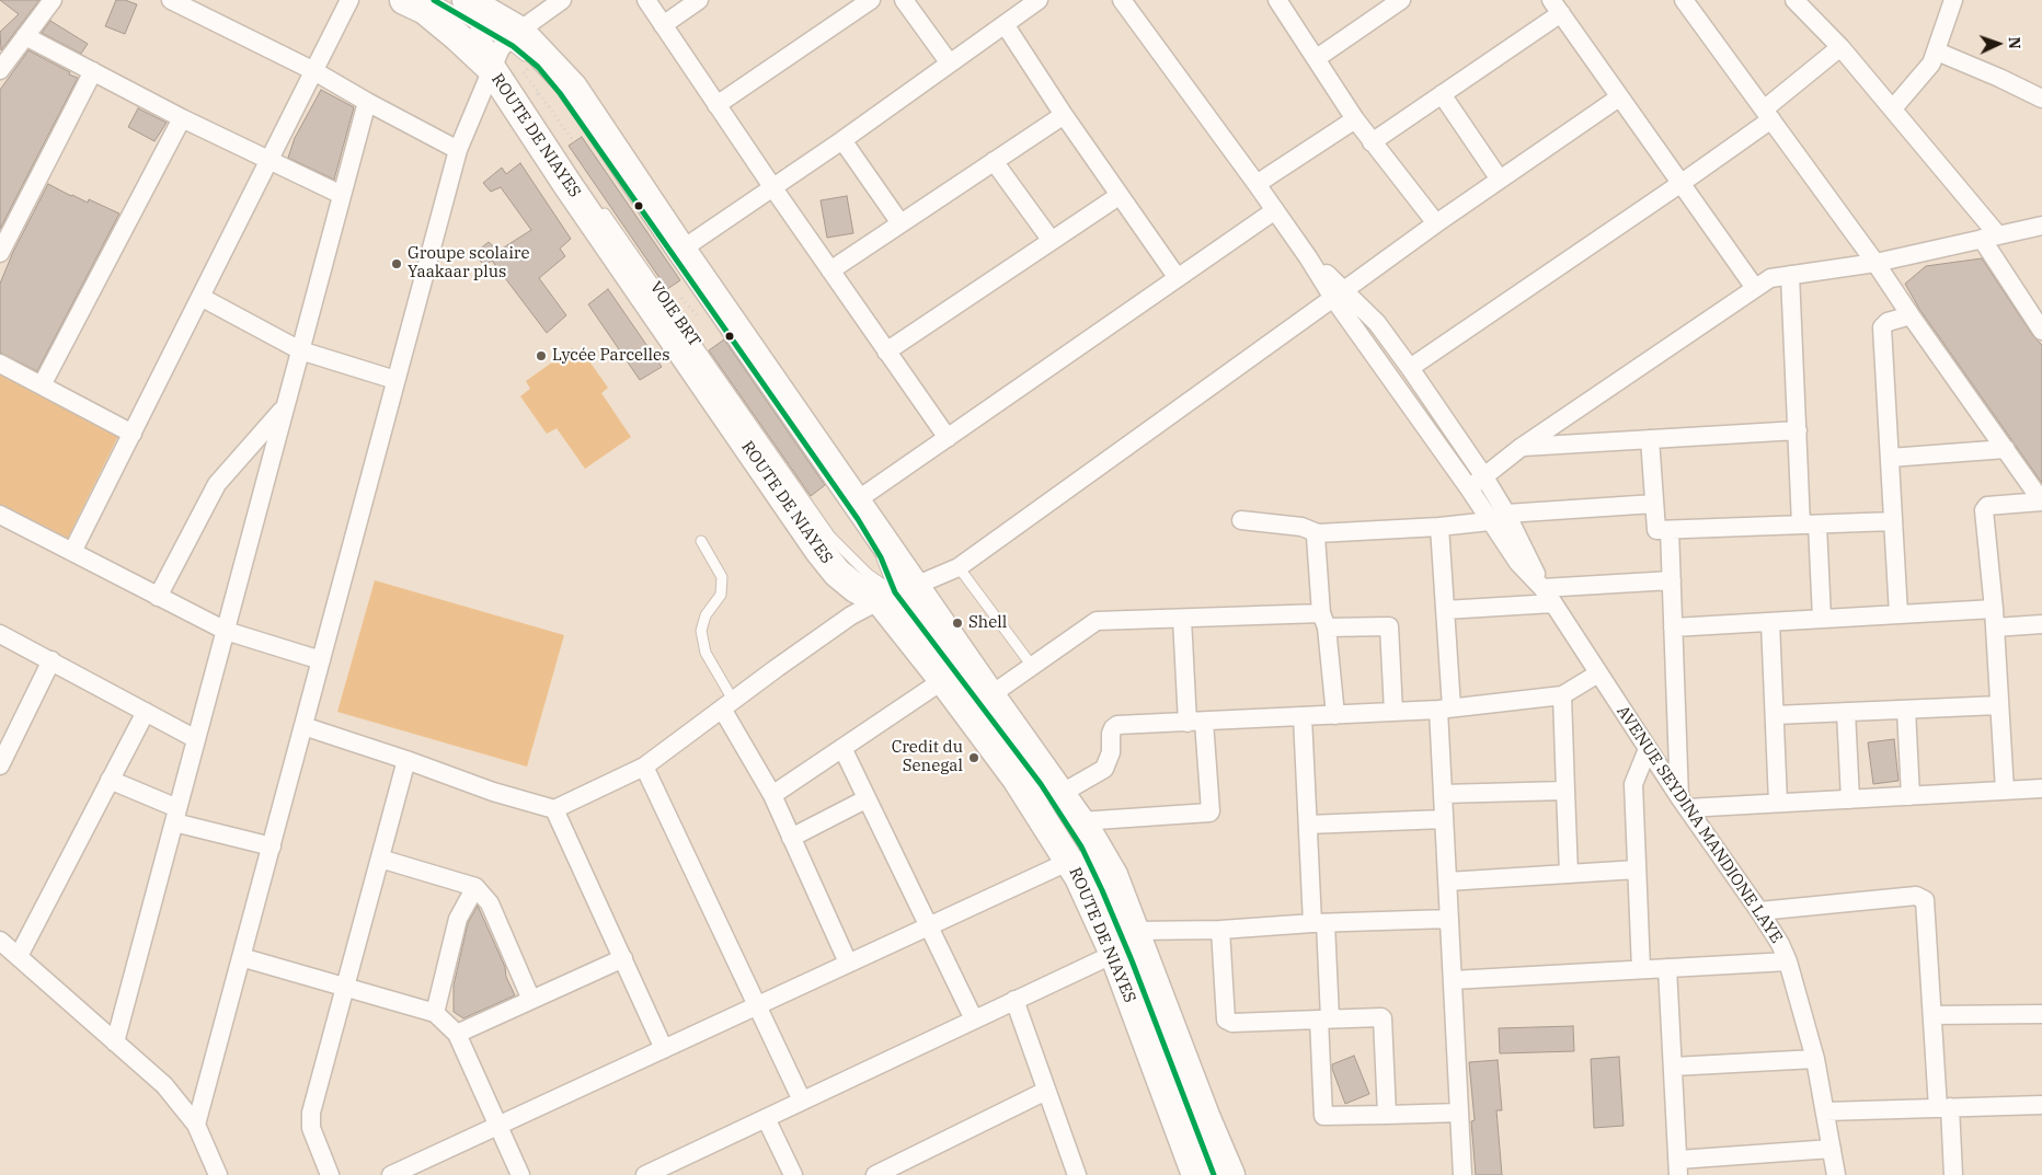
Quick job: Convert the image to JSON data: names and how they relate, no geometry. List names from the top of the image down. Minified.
{"streets":{"main road":["ROUTE DE NIAYES"],"street":["AVENUE SEYDINA MANDIONE LAYE"],"lane":["VOIE BRT"]},"crossings":[["ROUTE DE NIAYES","VOIE BRT"]],"places":["Groupe scolaire Yaakaar plus","Lycée Parcelles","Shell","Credit du Senegal"],"north":"right"}
